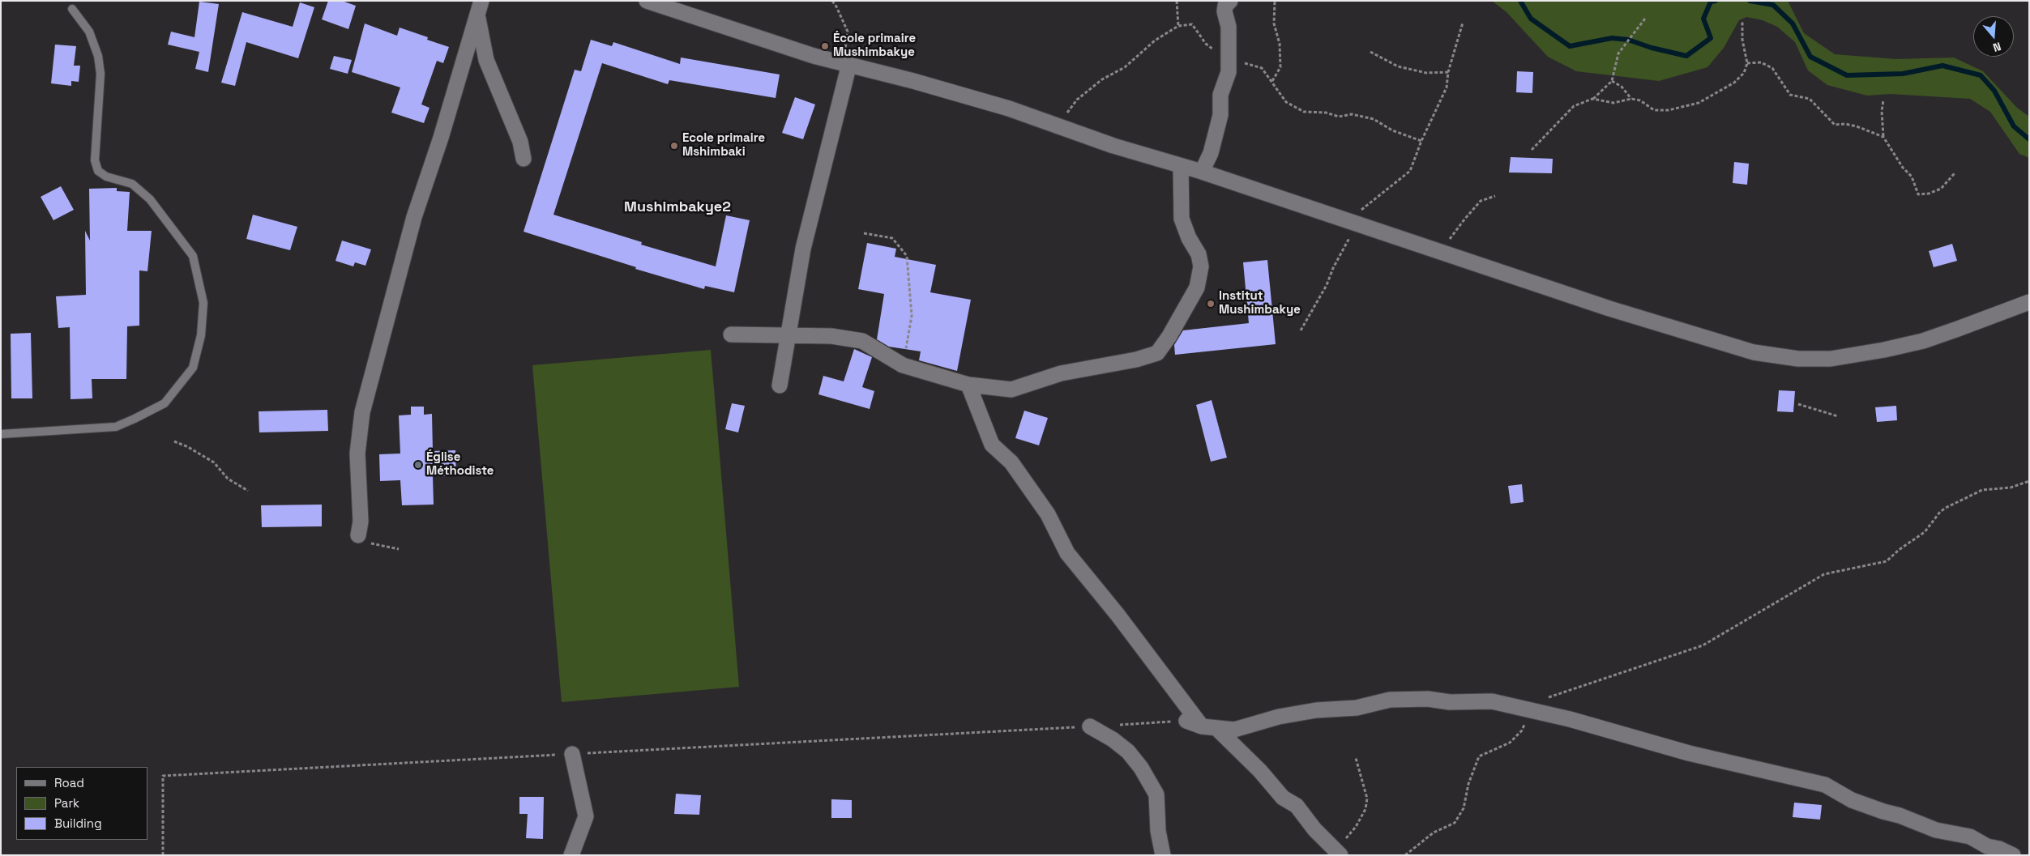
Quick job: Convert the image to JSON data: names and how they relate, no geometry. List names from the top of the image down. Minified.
{"districts":["Mushimbakye2"],"places":["École primaire Mushimbakye","Ecole primaire Mshimbaki","Institut Mushimbakye","Église Méthodiste"],"legend":["Road","Park","Building"],"north":"bottom"}
